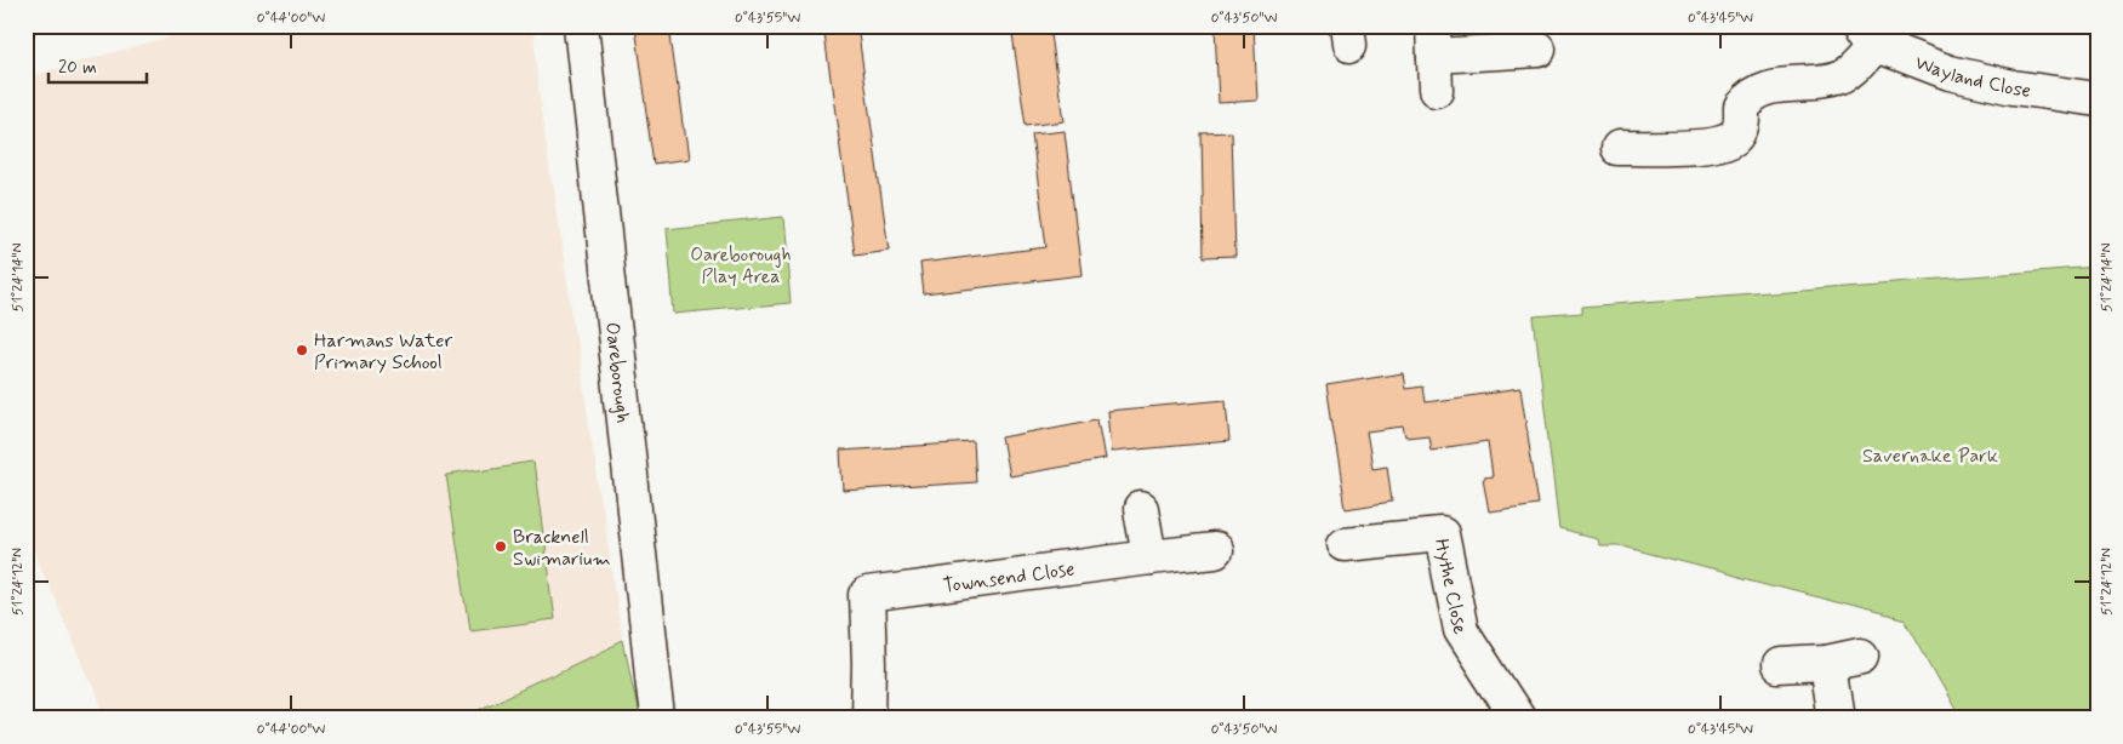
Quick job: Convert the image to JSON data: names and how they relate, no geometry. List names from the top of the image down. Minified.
{"streets":{"street":["Wayland Close","Oareborough","Townsend Close","Hythe Close"]},"parks":["Oareborough Play Area","Savernake Park"],"places":["Harmans Water Primary School","Bracknell Swimarium"],"scale_bar":"20 m","coordinates":["0°44'00\"W","0°43'55\"W","0°43'50\"W","0°43'45\"W","51°24'14\"N","51°24'12\"N"]}
